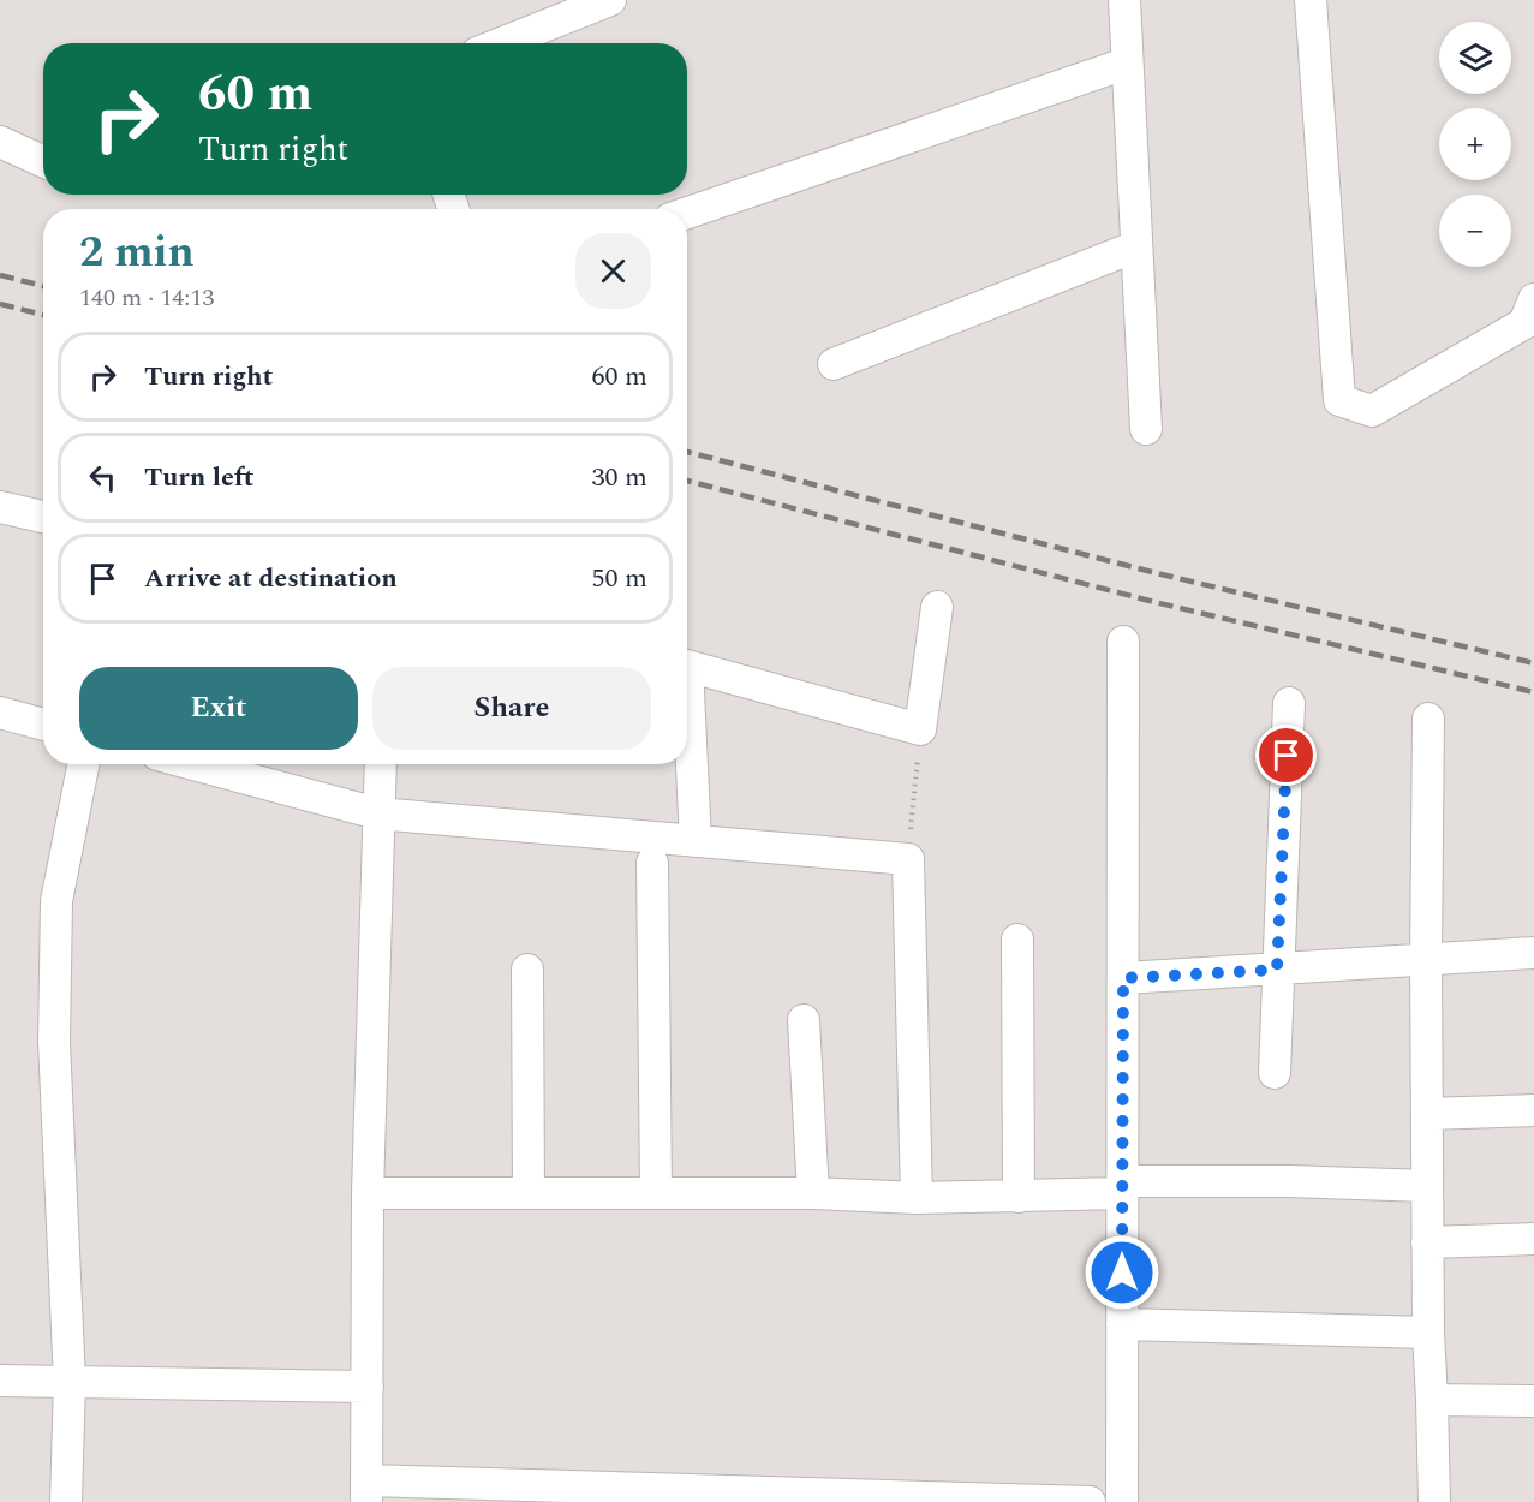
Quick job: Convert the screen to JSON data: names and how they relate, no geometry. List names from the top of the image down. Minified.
{"page":{"map_buttons":["+","−"],"turn":["60 m","Turn right"],"heading":["2 min","140 m · 14:13"],"list":[{"name":"Turn right","value":"60 m"},{"name":"Turn left","value":"30 m"},{"name":"Arrive at destination","value":"50 m"}],"buttons":["Exit","Share"]}}
